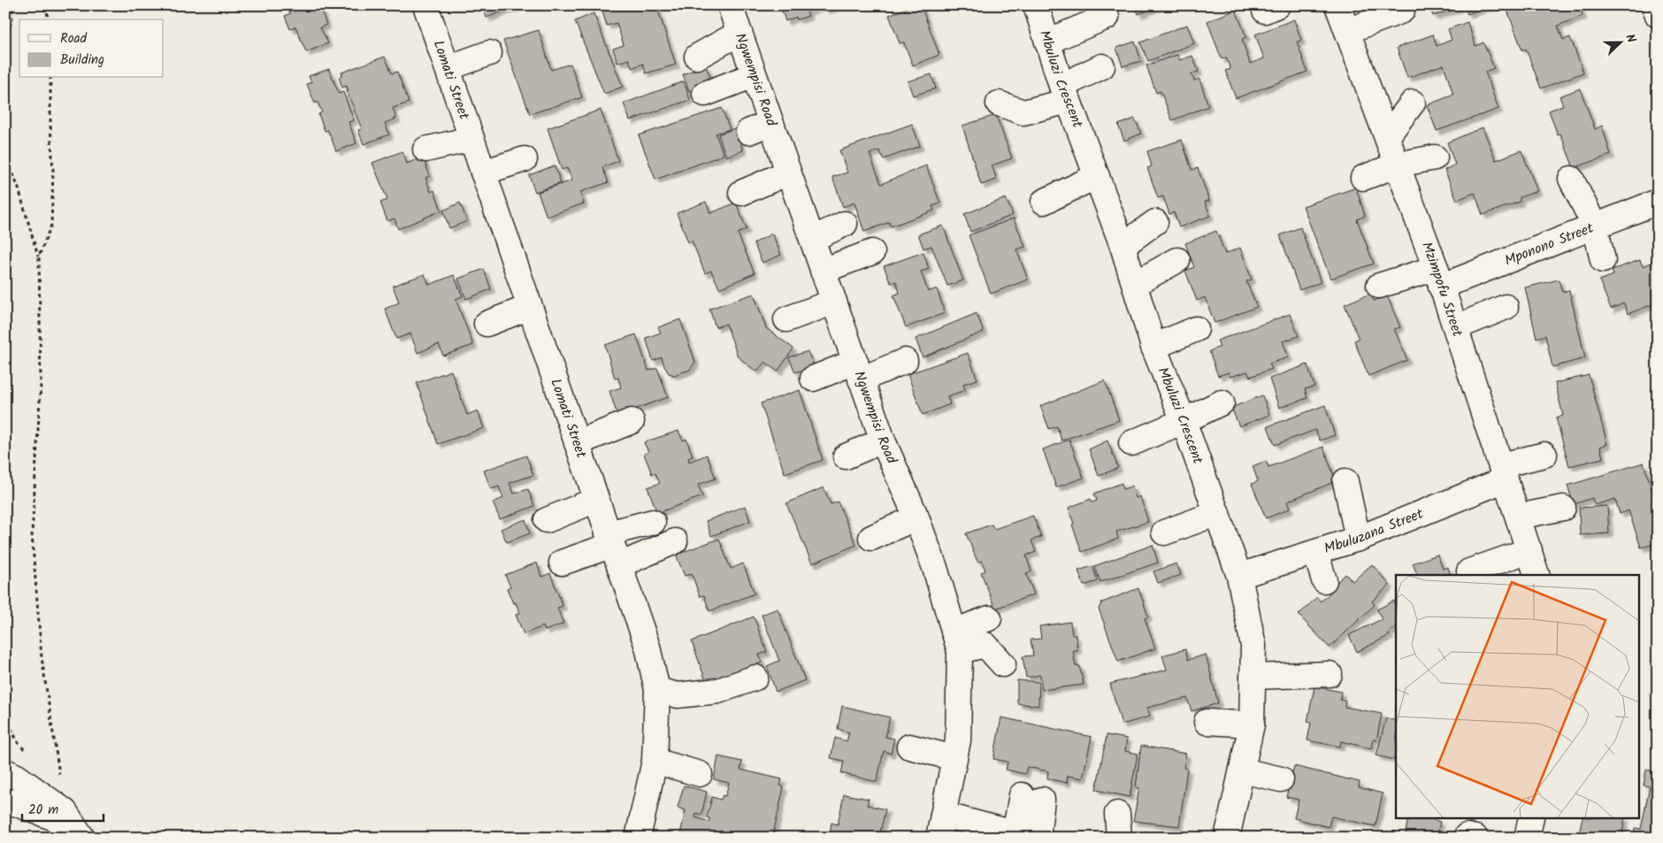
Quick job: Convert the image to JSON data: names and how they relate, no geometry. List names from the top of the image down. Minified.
{"streets":{"street":["Lomati Street","Mbuluzi Crescent","Ngwempisi Road","Mponono Street","Mzimpofu Street","Mbuluzana Street"]},"crossings":[["Mbuluzi Crescent","Mbuluzana Street"],["Mponono Street","Mzimpofu Street"],["Mzimpofu Street","Mbuluzana Street"]],"legend":["Road","Building"],"scale_bar":"20 m","north":"right"}
